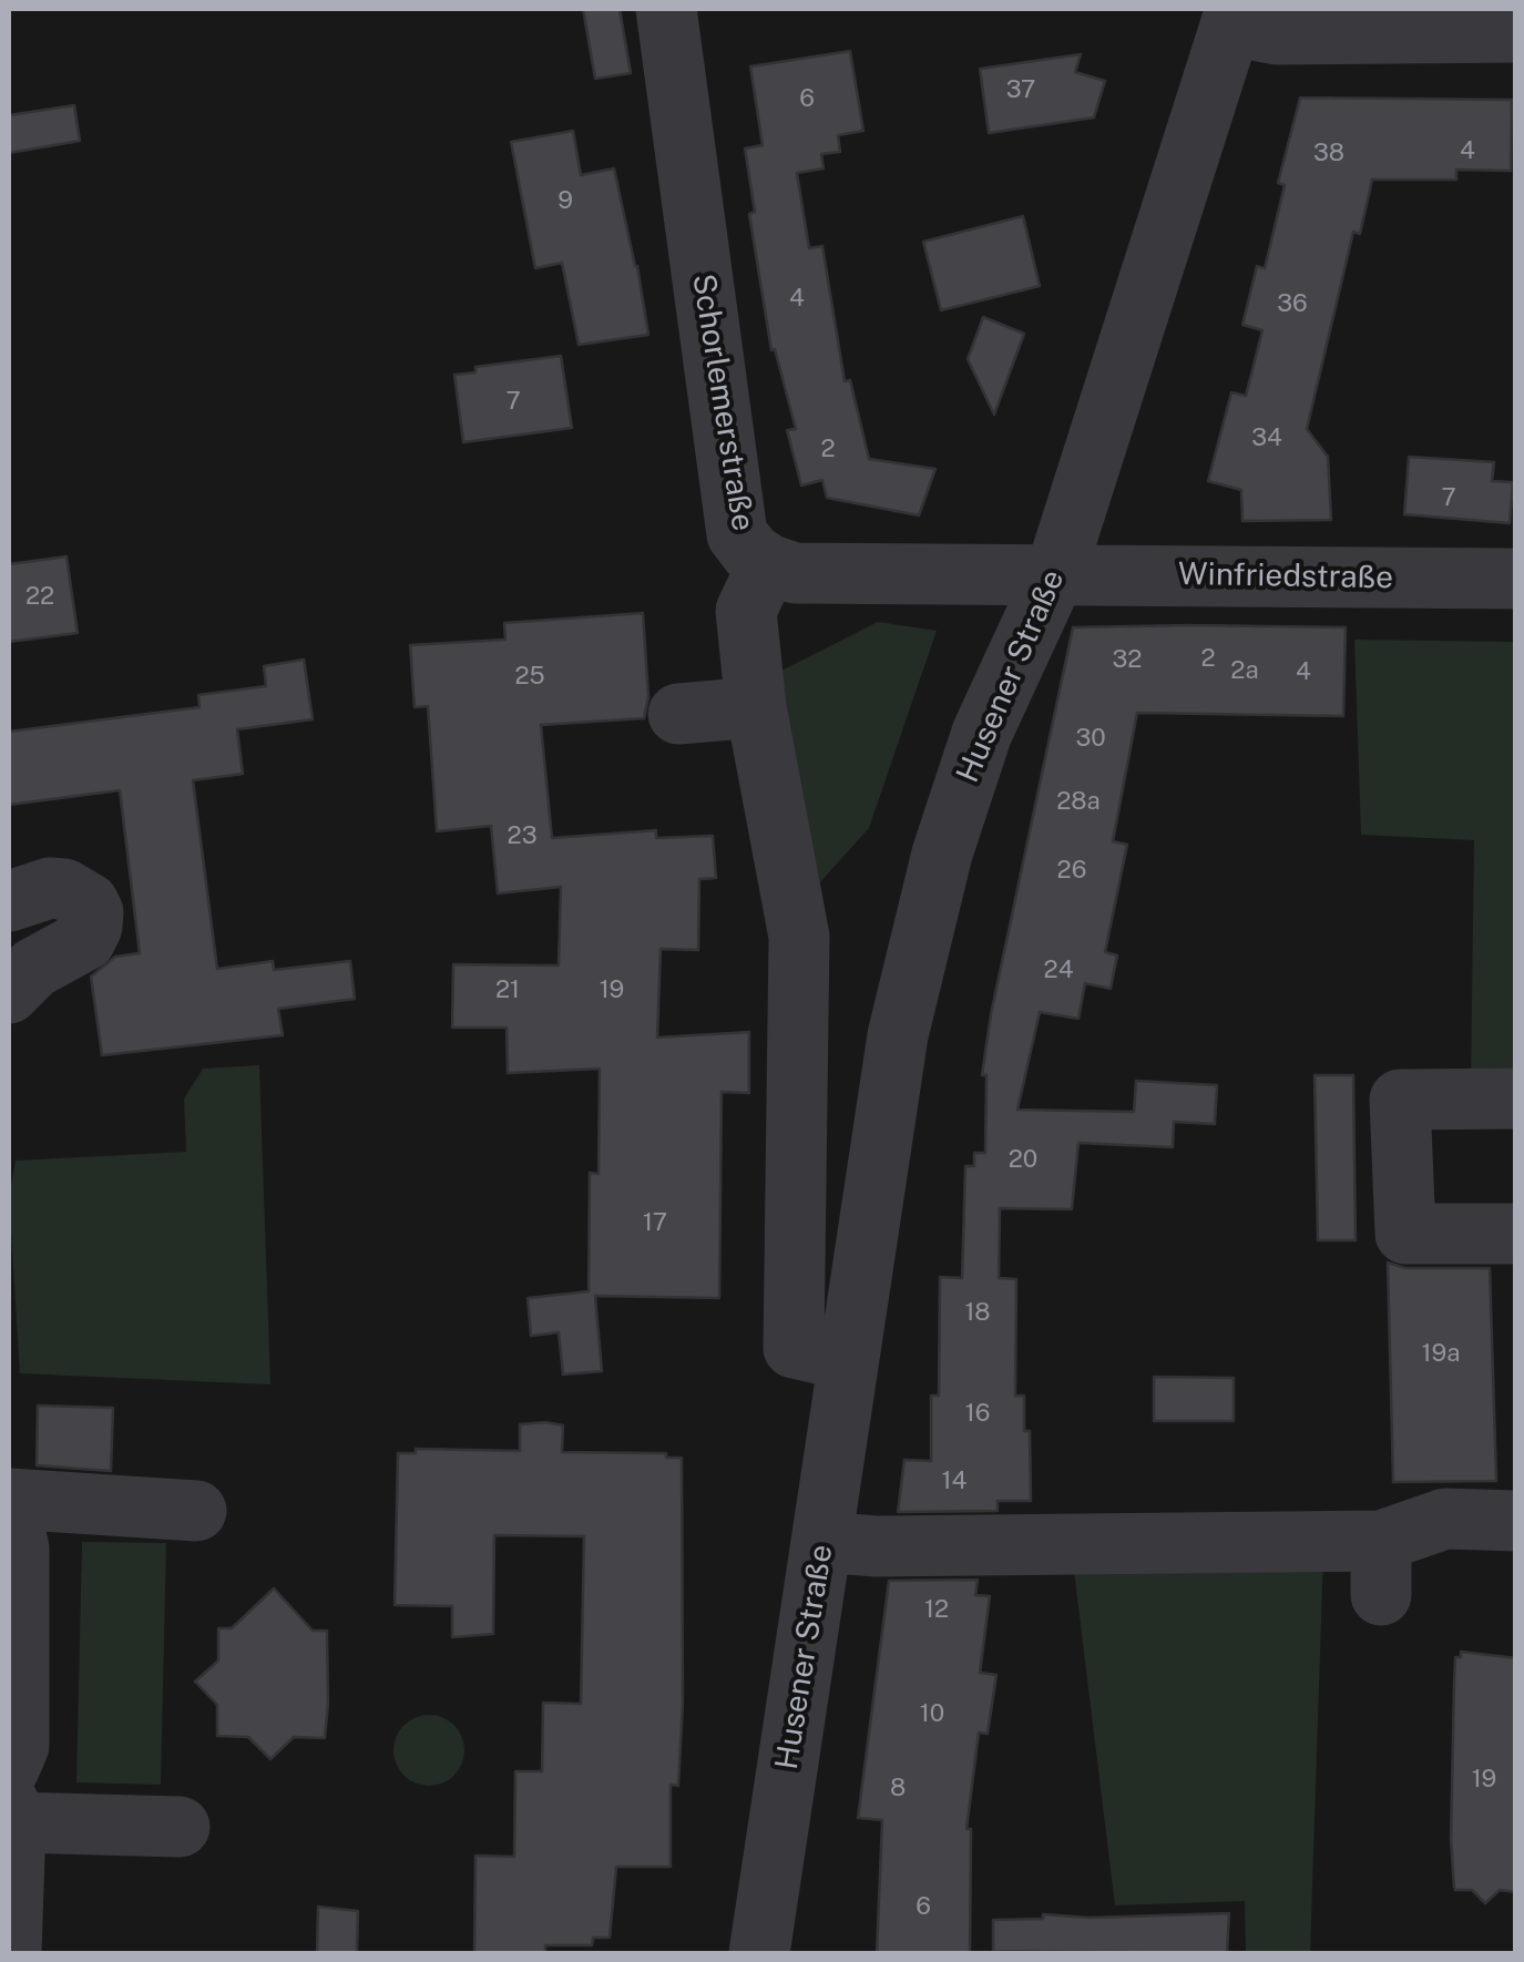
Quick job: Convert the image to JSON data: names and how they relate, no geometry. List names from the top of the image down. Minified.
{"streets":{"street":["Schorlemerstraße","Winfriedstraße","Husener Straße"]},"crossings":[["Schorlemerstraße","Winfriedstraße"],["Schorlemerstraße","Husener Straße"],["Winfriedstraße","Husener Straße"]],"house_numbers":["37","6","4","38","9","4","36","7","34","2","7","22","2","32","2a","4","25","30","28a","23","26","24","21","19","20","17","18","19a","16","14","12","10","19","8","6"]}
